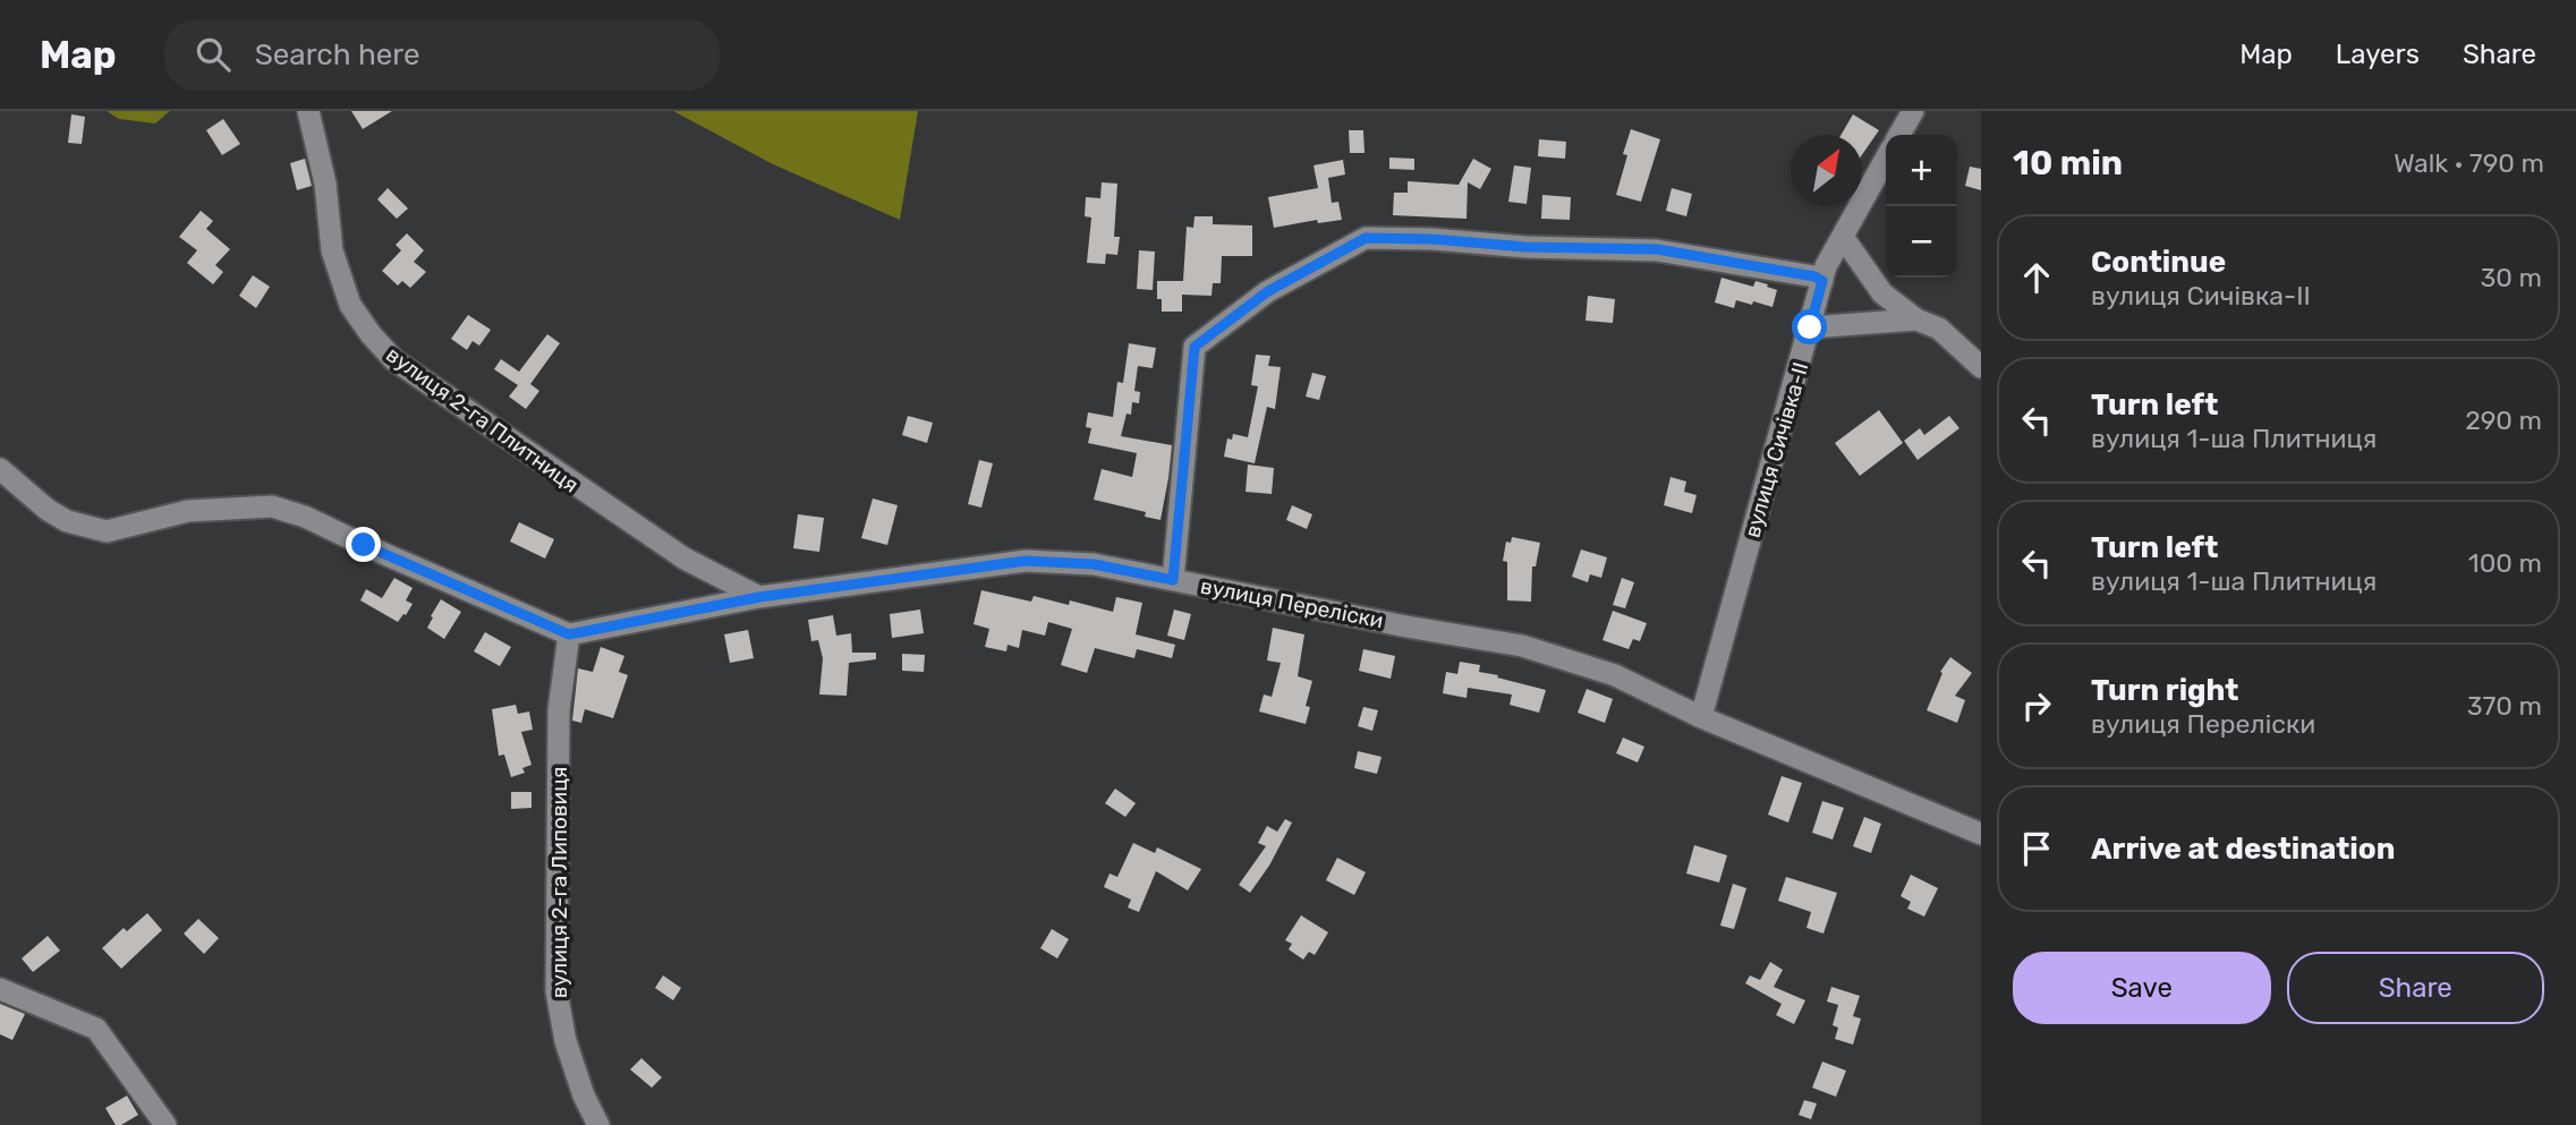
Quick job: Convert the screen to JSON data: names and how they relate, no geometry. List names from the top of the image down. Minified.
{"streets":{"street":["вулиця 2-га Плитниця","вулиця Сичівка-II","вулиця Переліски","вулиця 2-га Липовиця"]},"crossings":[["вулиця 2-га Плитниця","вулиця Переліски"],["вулиця Сичівка-II","вулиця Переліски"],["вулиця Переліски","вулиця 2-га Липовиця"]],"north":"top right","page":{"header":"Map","search":"Search here","nav":["Map","Layers","Share"],"heading":["10 min","Walk · 790 m"],"map_buttons":["+","−"],"list":[["Continue","вулиця Сичівка-II","30 m"],["Turn left","вулиця 1-ша Плитниця","290 m"],["Turn left","вулиця 1-ша Плитниця","100 m"],["Turn right","вулиця Переліски","370 m"],"Arrive at destination"],"buttons":["Save","Share"]}}
